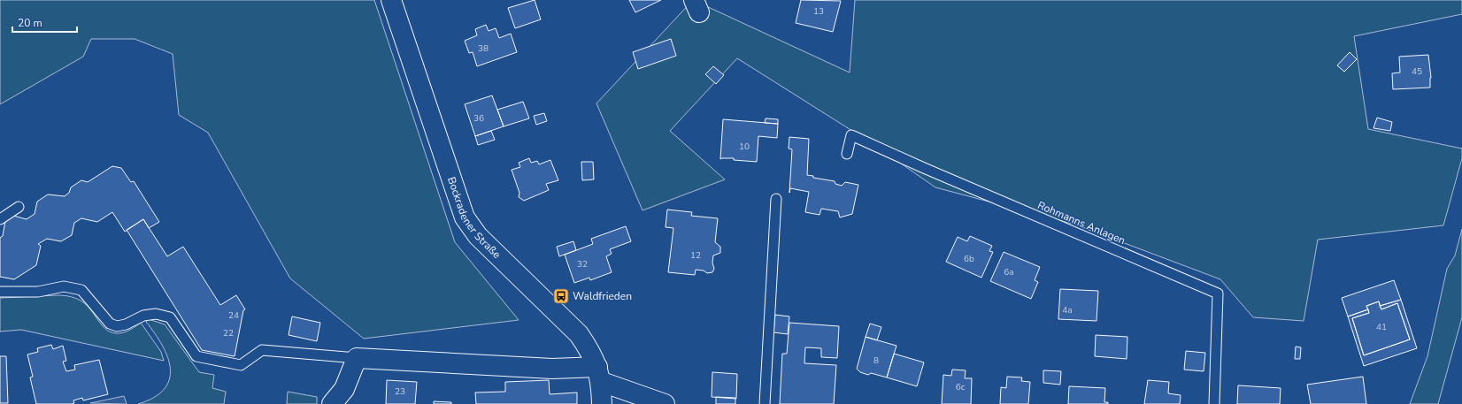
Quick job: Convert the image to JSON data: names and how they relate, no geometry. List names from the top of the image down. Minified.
{"streets":{"street":["Bockradener Straße"],"lane":["Rohmanns Anlagen"]},"places":{"bus stop":["Waldfrieden"]},"house_numbers":["13","38","45","36","10","12","6b","32","6a","4a","24","41","22","8","6c","23"],"scale_bar":"20 m"}
